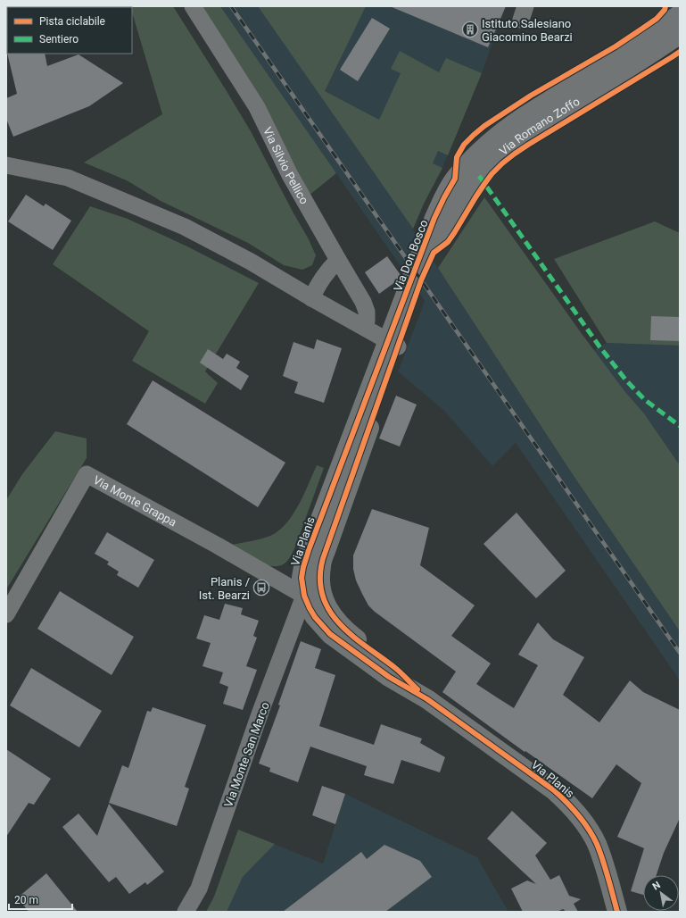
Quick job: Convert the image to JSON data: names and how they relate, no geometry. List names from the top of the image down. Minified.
{"streets":{"street":["Via Romano Zoffo","Via Silvio Pellico","Via Don Bosco","Via Monte Grappa","Via Planis","Via Monte San Marco"]},"crossings":[["Via Romano Zoffo","Via Don Bosco"],["Via Don Bosco","Via Planis"],["Via Monte Grappa","Via Planis"],["Via Monte Grappa","Via Monte San Marco"],["Via Planis","Via Monte San Marco"]],"places":{"building":["Istituto Salesiano Giacomino Bearzi"],"bus stop":["Planis / Ist. Bearzi"]},"legend":["Pista ciclabile","Sentiero"],"scale_bar":"20 m","north":"top left"}
